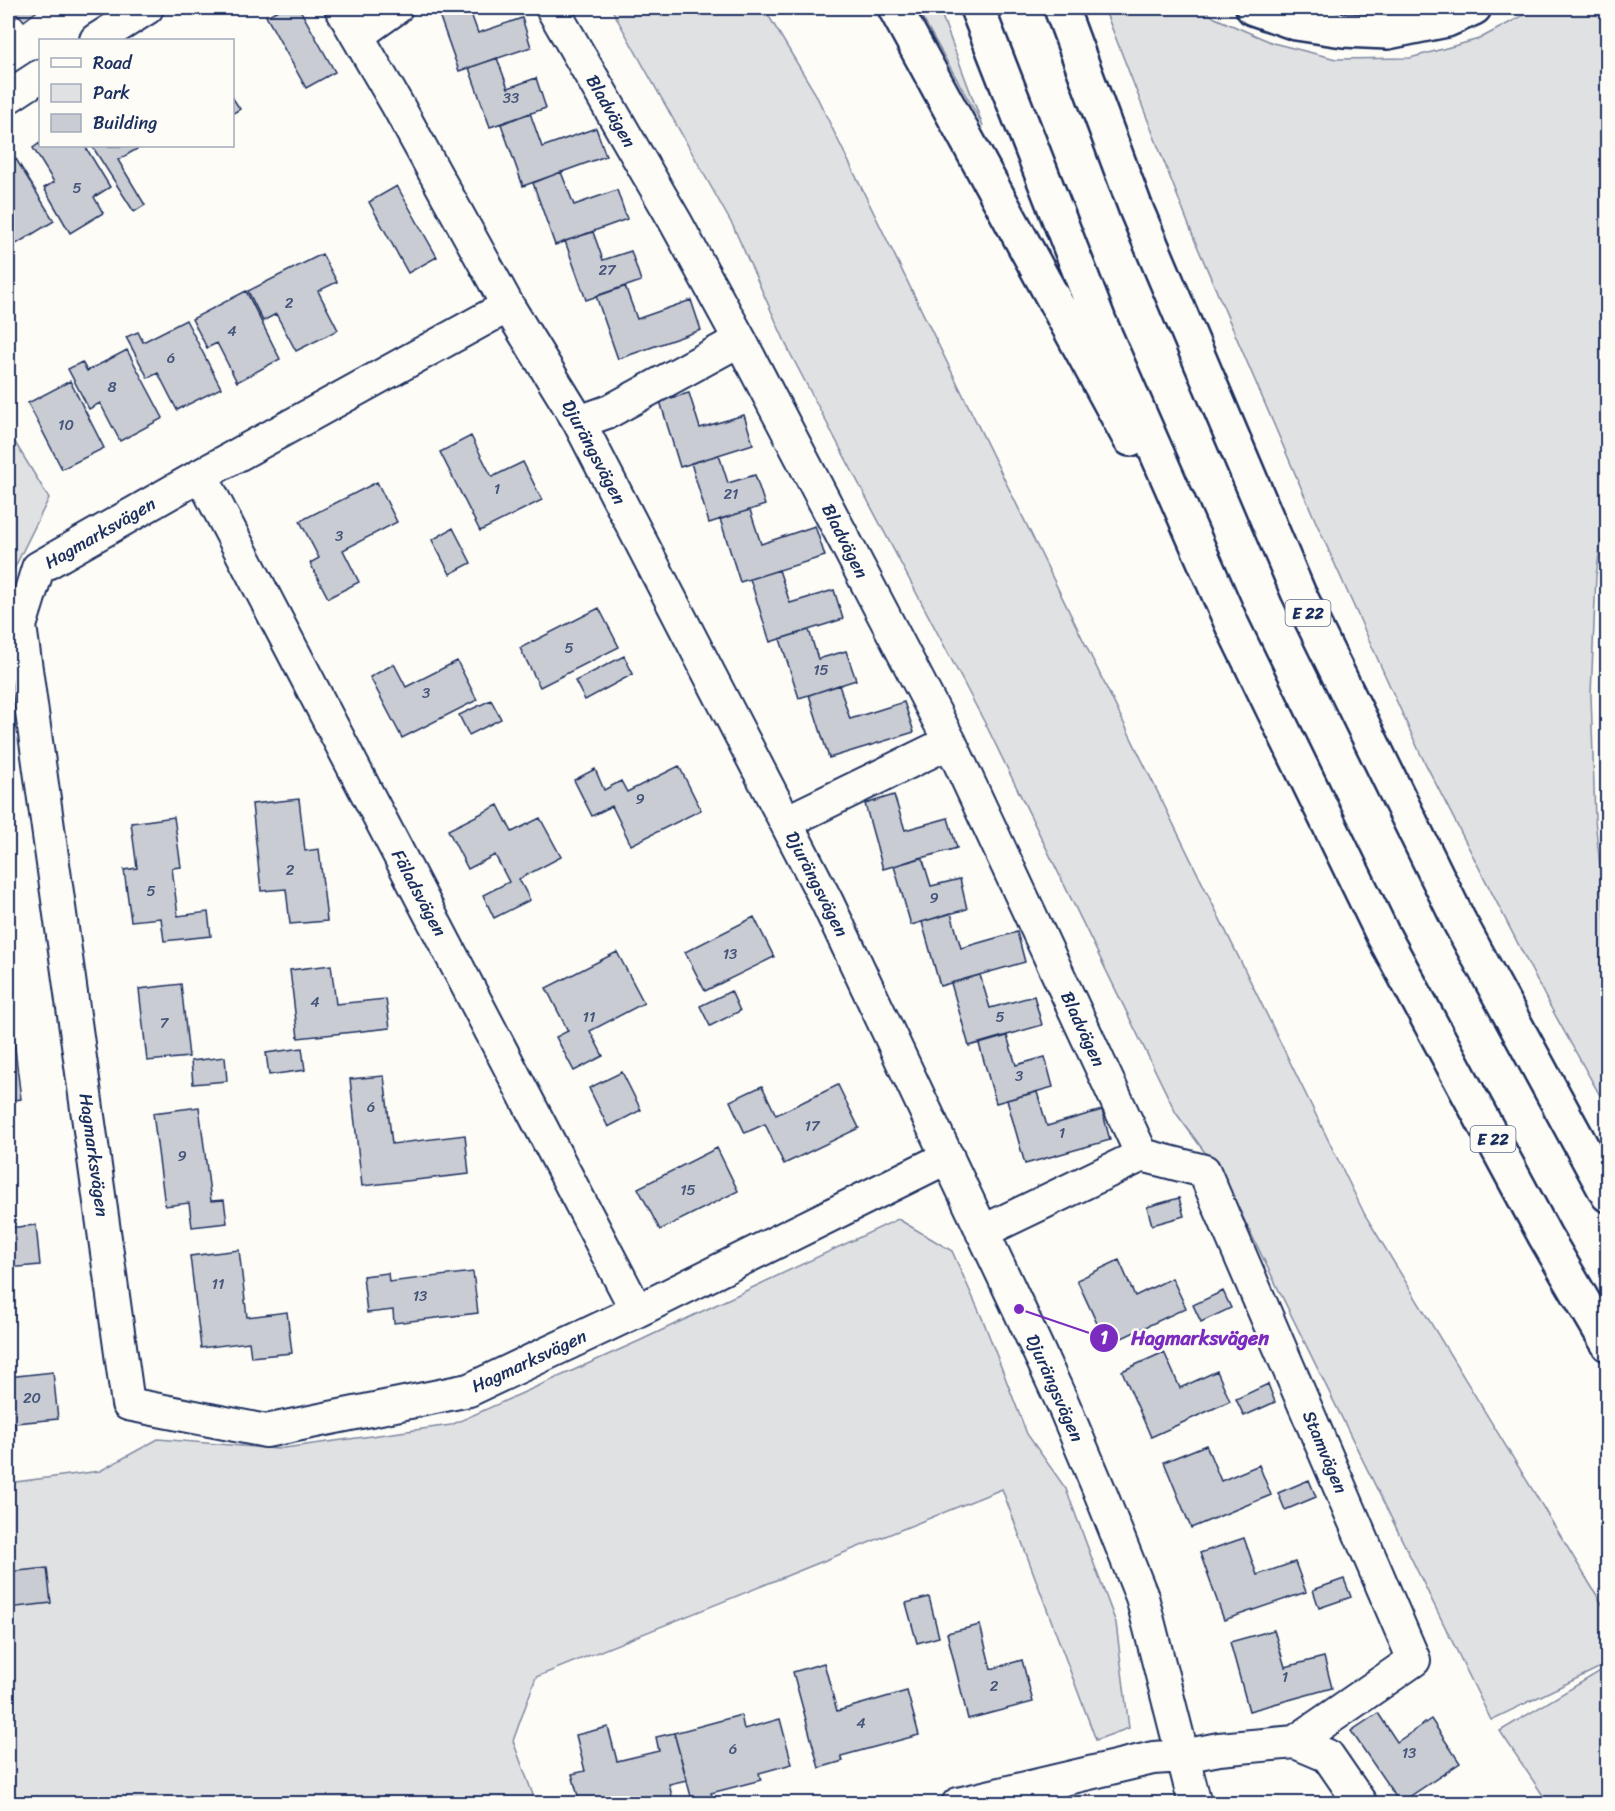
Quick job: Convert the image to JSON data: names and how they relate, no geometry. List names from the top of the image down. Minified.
{"streets":{"highway":["E 22"],"street":["Bladvägen","Djurängsvägen","Hagmarksvägen","Fäladsvägen","Stamvägen"]},"crossings":[["Bladvägen","Stamvägen"],["Djurängsvägen","Hagmarksvägen"],["Djurängsvägen","Stamvägen"],["Hagmarksvägen","Fäladsvägen"]],"places":["Hagmarksvägen"],"house_numbers":["33","5","27","2","4","6","8","10","1","21","3","5","15","3","9","2","5","9","13","4","11","5","7","3","6","17","1","9","15","11","13","20","1","2","4","6","13"],"legend":["Road","Park","Building"]}
